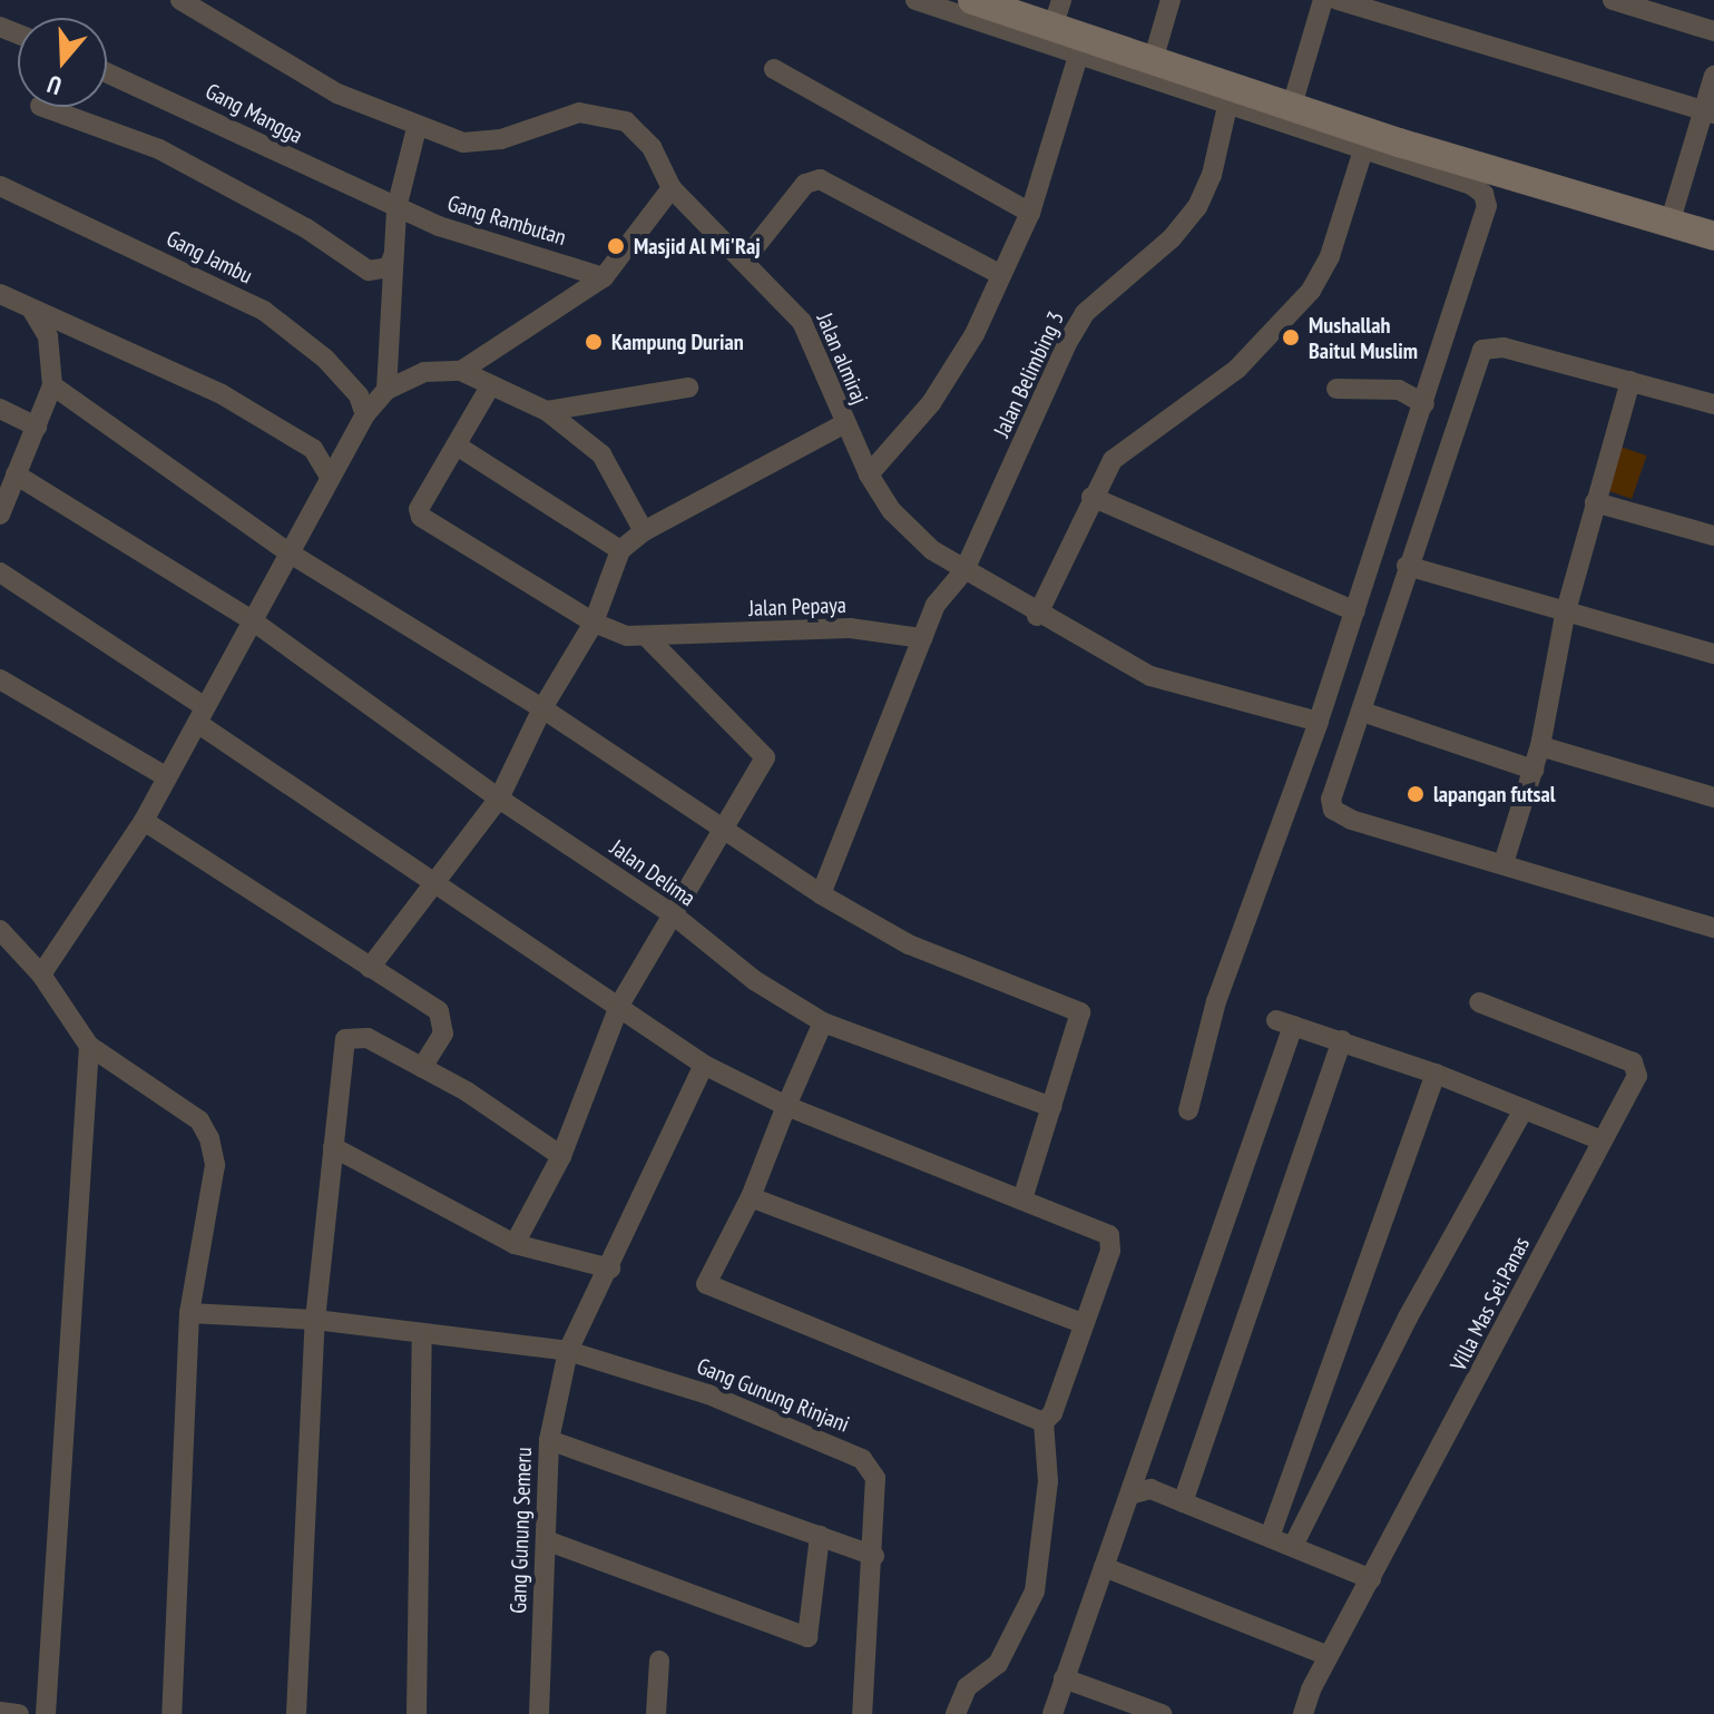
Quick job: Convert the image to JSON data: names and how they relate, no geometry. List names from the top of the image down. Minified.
{"streets":{"street":["Gang Mangga","Gang Rambutan","Gang Jambu","Jalan almiraj","Jalan Belimbing 3","Jalan Pepaya","Jalan Delima","Villa Mas Sei.Panas","Gang Gunung Rinjani","Gang Gunung Semeru"]},"crossings":[["Gang Mangga","Gang Rambutan"],["Jalan almiraj","Jalan Belimbing 3"],["Gang Gunung Rinjani","Gang Gunung Semeru"]],"places":["Masjid Al Mi'Raj","Mushallah Baitul Muslim","Kampung Durian","lapangan futsal"],"north":"bottom"}
